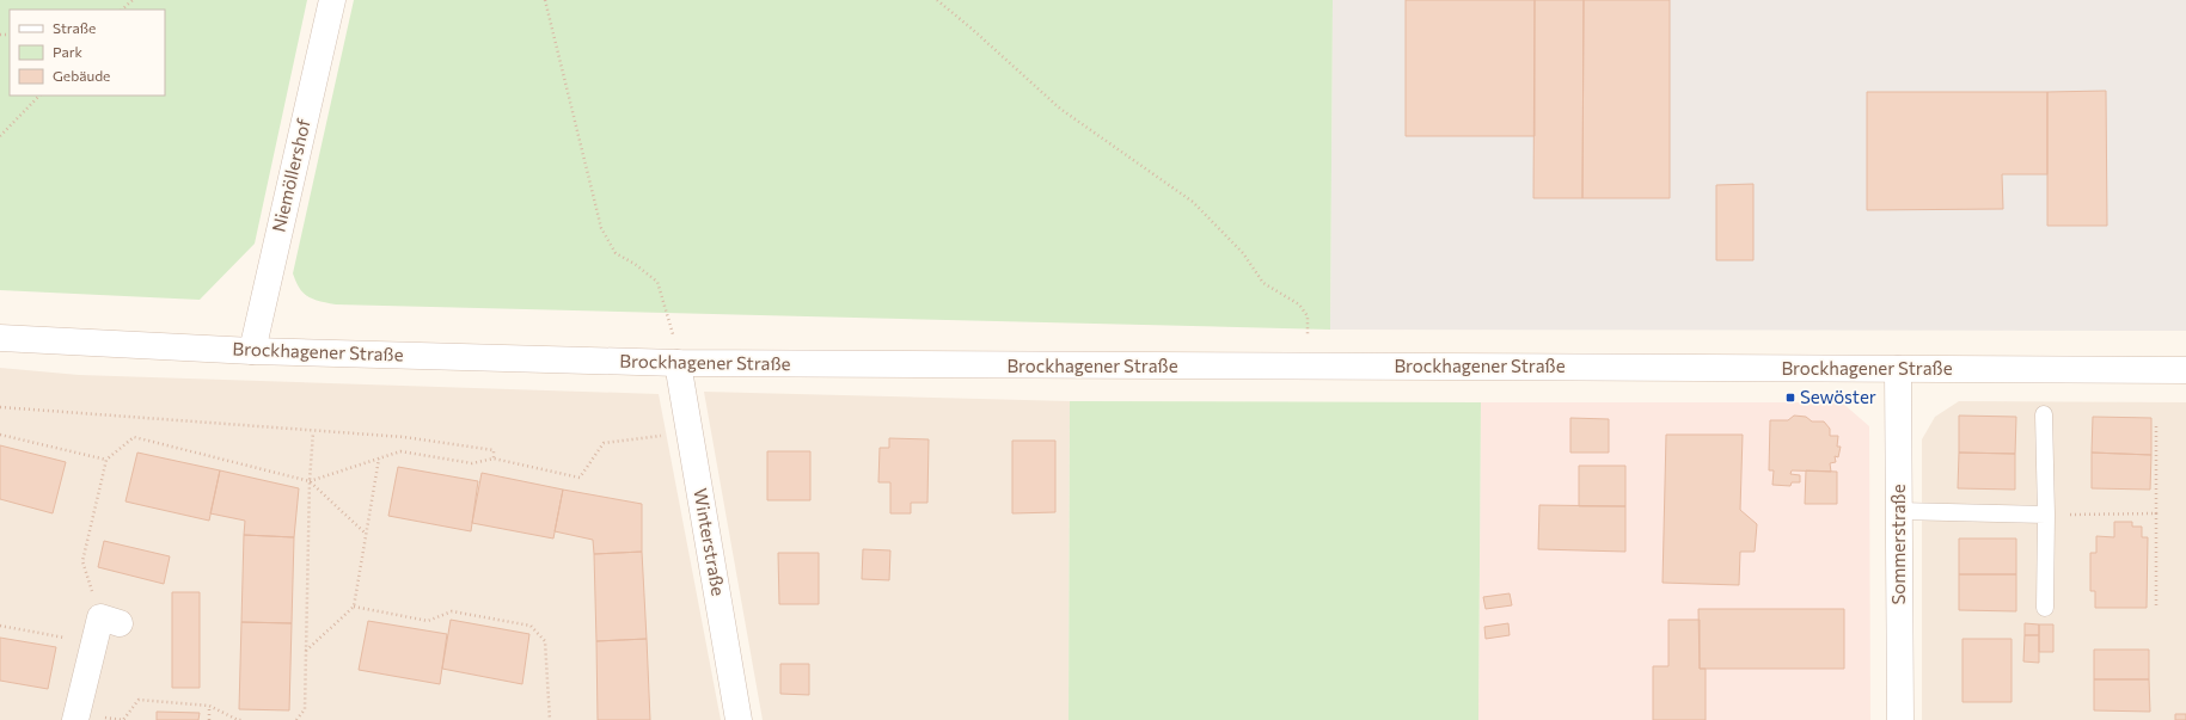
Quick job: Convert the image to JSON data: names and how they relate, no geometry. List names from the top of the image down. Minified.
{"streets":{"main road":["Niemöllershof","Brockhagener Straße","Winterstraße","Sommerstraße"]},"crossings":[["Niemöllershof","Brockhagener Straße"],["Brockhagener Straße","Winterstraße"],["Brockhagener Straße","Sommerstraße"]],"places":{"transit":["Sewöster"]},"legend":["Straße","Park","Gebäude"]}
